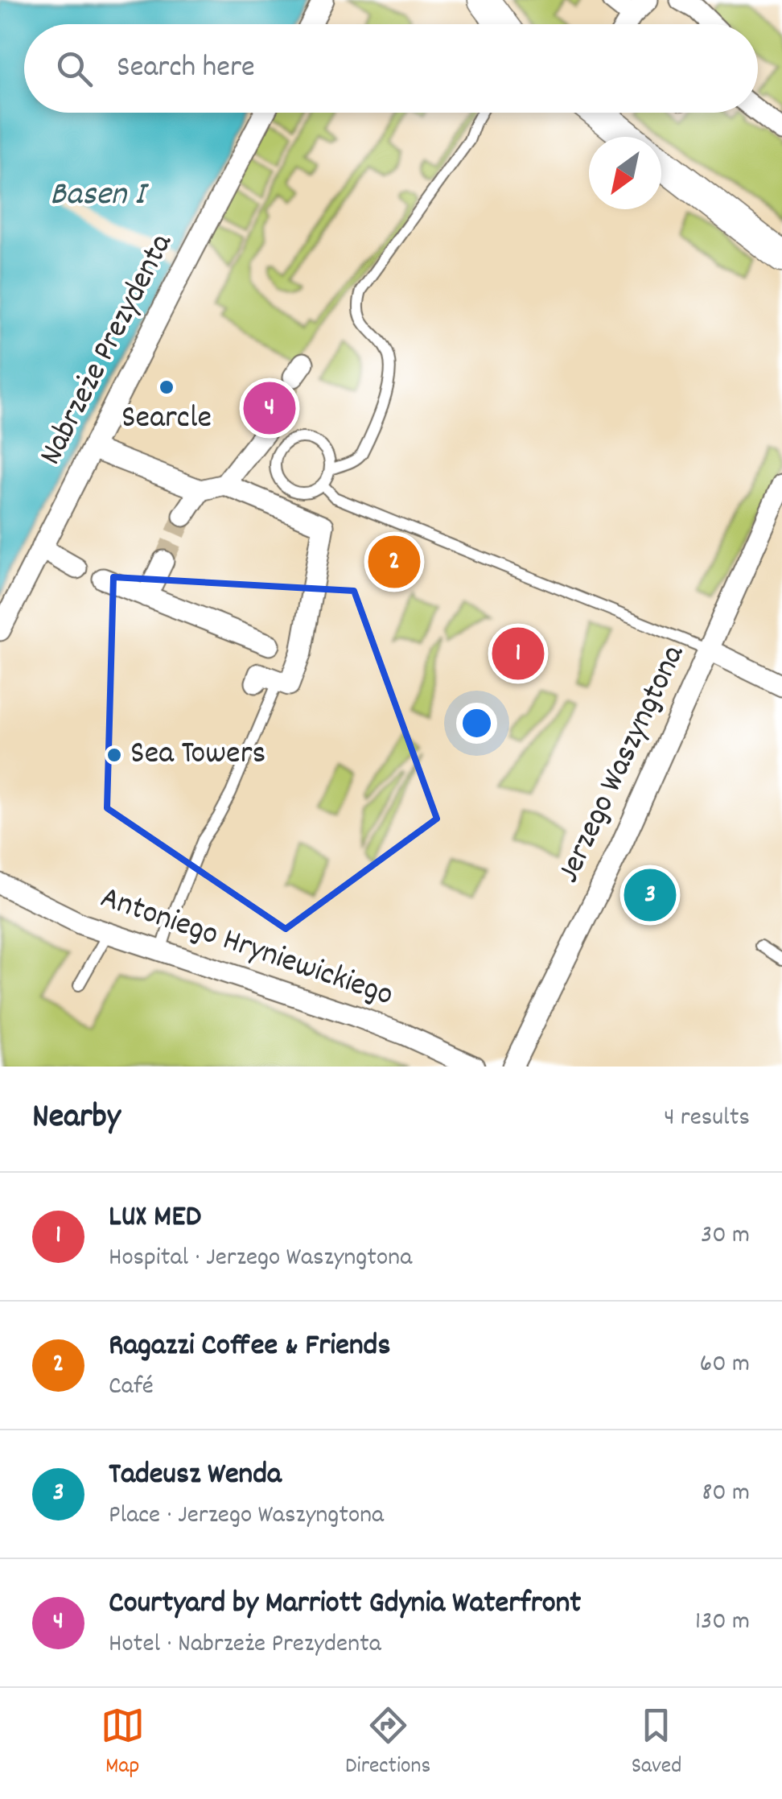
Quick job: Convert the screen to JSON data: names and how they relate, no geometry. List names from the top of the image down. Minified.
{"streets":{"street":["Nabrzeże Prezydenta","Jerzego Waszyngtona","Antoniego Hryniewickiego"]},"water":["Basen I"],"places":["Searcle","Sea Towers"],"north":"bottom left","page":{"search":"Search here","pins":["4","2","1","3"],"heading":["Nearby","4 results"],"list":[{"mark":"1","name":"LUX MED","note":"Hospital · Jerzego Waszyngtona","value":"30 m"},{"mark":"2","name":"Ragazzi Coffee & Friends","note":"Café","value":"60 m"},{"mark":"3","name":"Tadeusz Wenda","note":"Place · Jerzego Waszyngtona","value":"80 m"},{"mark":"4","name":"Courtyard by Marriott Gdynia Waterfront","note":"Hotel · Nabrzeże Prezydenta","value":"130 m"}],"nav":["Map","Directions","Saved"]}}
